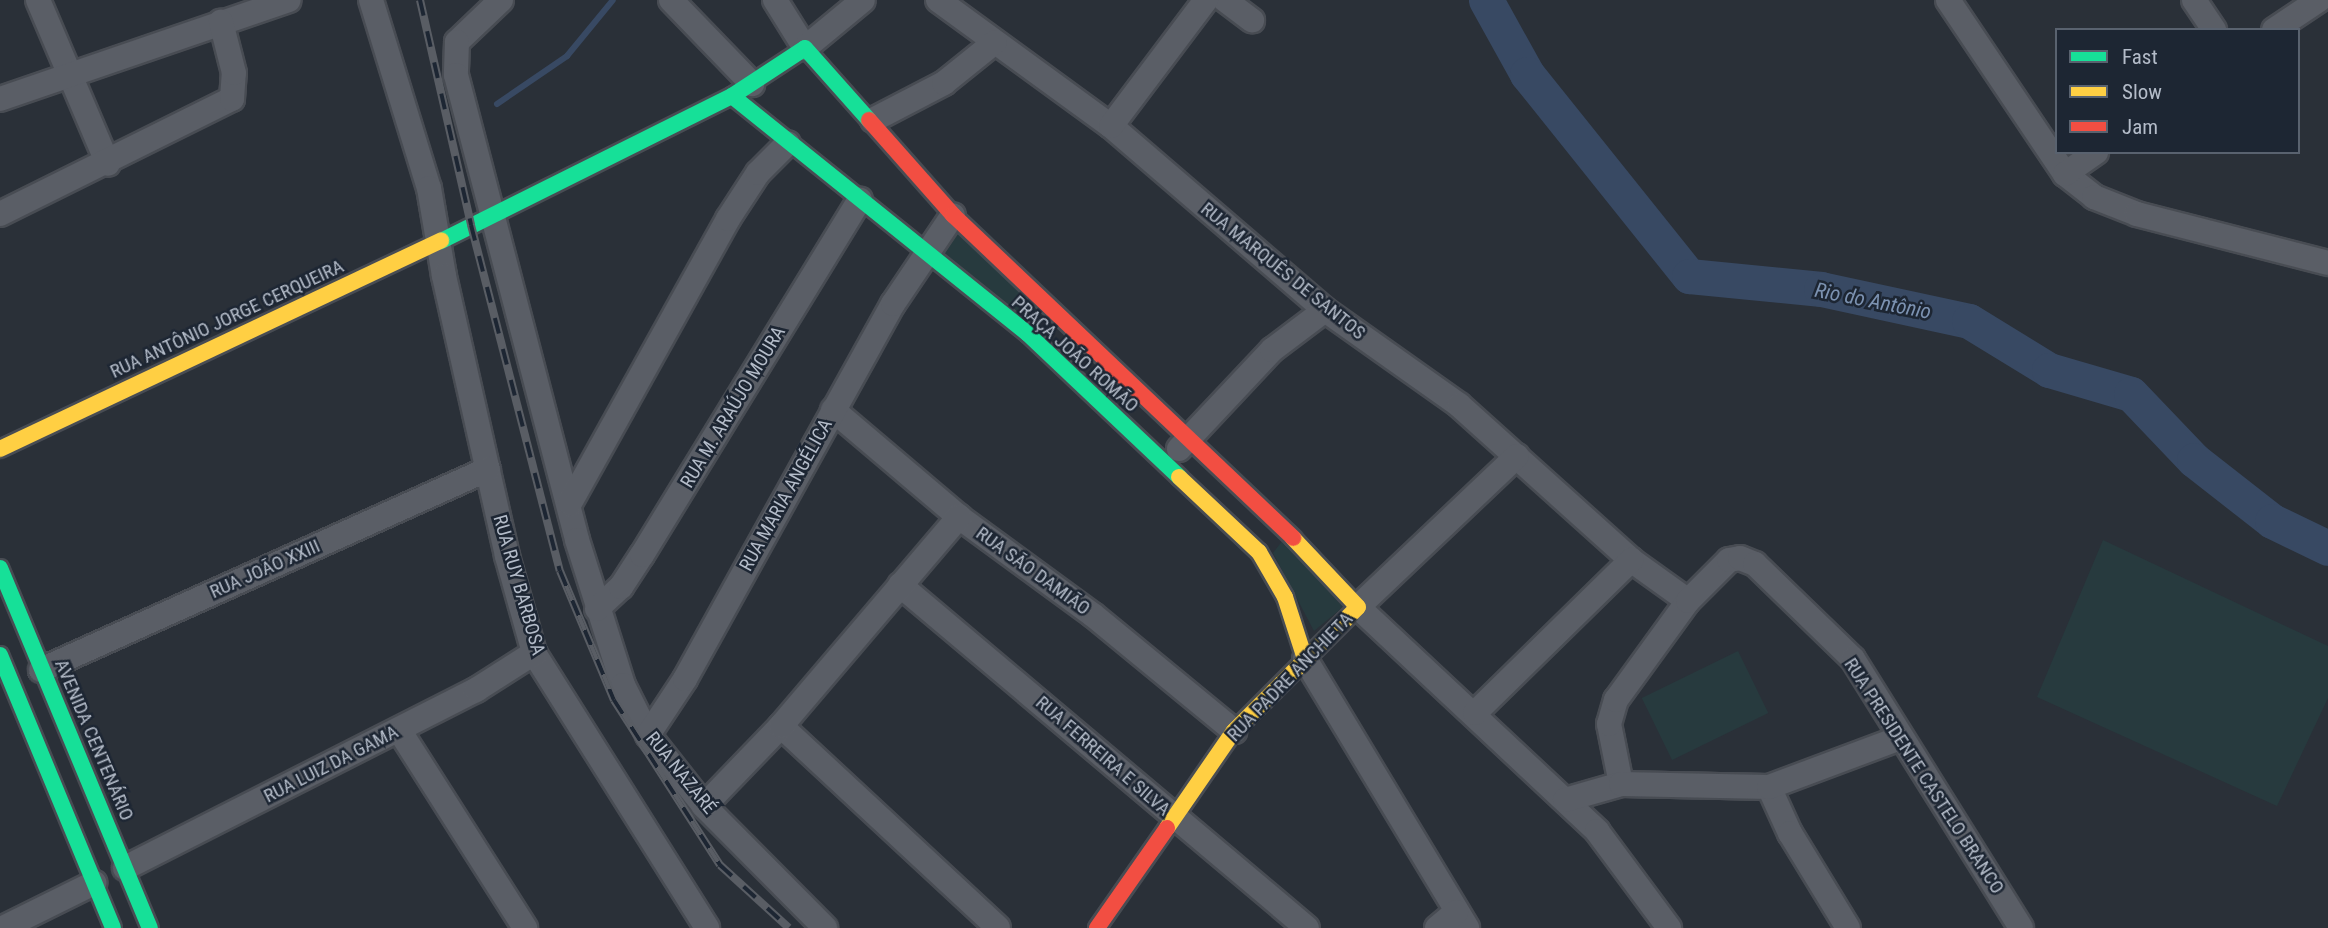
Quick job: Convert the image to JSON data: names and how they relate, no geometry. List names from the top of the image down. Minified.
{"streets":{"street":["RUA MARQUÊS DE SANTOS","RUA ANTÔNIO JORGE CERQUEIRA","PRAÇA JOÃO ROMÃO","RUA M. ARAÚJO MOURA","RUA MARIA ANGÉLICA","RUA JOÃO XXIII","RUA SÃO DAMIÃO","RUA RUY BARBOSA","RUA PADRE ANCHIETA","AVENIDA CENTENÁRIO","RUA FERREIRA E SILVA","RUA LUIZ DA GAMA","RUA NAZARÉ","RUA PRESIDENTE CASTELO BRANCO"]},"crossings":[["RUA MARQUÊS DE SANTOS","RUA PADRE ANCHIETA"],["RUA MARQUÊS DE SANTOS","RUA PRESIDENTE CASTELO BRANCO"],["RUA ANTÔNIO JORGE CERQUEIRA","PRAÇA JOÃO ROMÃO"],["RUA ANTÔNIO JORGE CERQUEIRA","RUA RUY BARBOSA"],["RUA ANTÔNIO JORGE CERQUEIRA","RUA NAZARÉ"],["PRAÇA JOÃO ROMÃO","RUA M. ARAÚJO MOURA"],["PRAÇA JOÃO ROMÃO","RUA MARIA ANGÉLICA"],["PRAÇA JOÃO ROMÃO","RUA PADRE ANCHIETA"],["RUA M. ARAÚJO MOURA","RUA NAZARÉ"],["RUA MARIA ANGÉLICA","RUA SÃO DAMIÃO"],["RUA MARIA ANGÉLICA","RUA NAZARÉ"],["RUA JOÃO XXIII","RUA RUY BARBOSA"],["RUA JOÃO XXIII","AVENIDA CENTENÁRIO"],["RUA SÃO DAMIÃO","RUA PADRE ANCHIETA"],["RUA RUY BARBOSA","RUA LUIZ DA GAMA"],["RUA PADRE ANCHIETA","RUA FERREIRA E SILVA"],["AVENIDA CENTENÁRIO","RUA LUIZ DA GAMA"]],"water":["Rio do Antônio"],"legend":["Fast","Slow","Jam"]}
